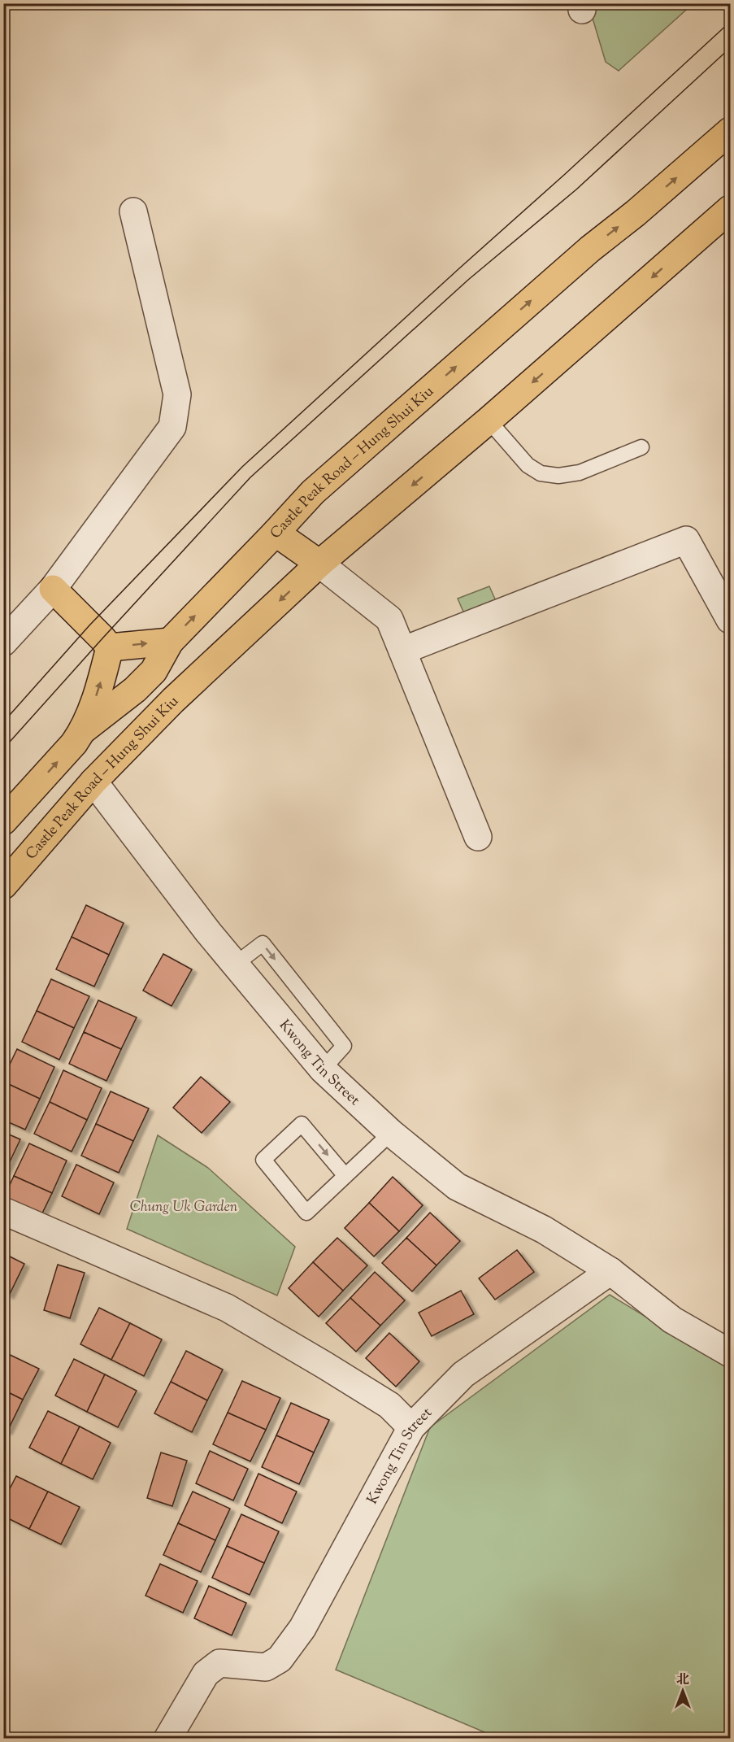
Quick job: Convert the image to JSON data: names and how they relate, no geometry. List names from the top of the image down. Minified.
{"streets":{"main road":["Castle Peak Road – Hung Shui Kiu"],"street":["Kwong Tin Street"]},"crossings":[["Castle Peak Road – Hung Shui Kiu","Kwong Tin Street"]],"parks":["Chung Uk Garden"],"north":"top"}
